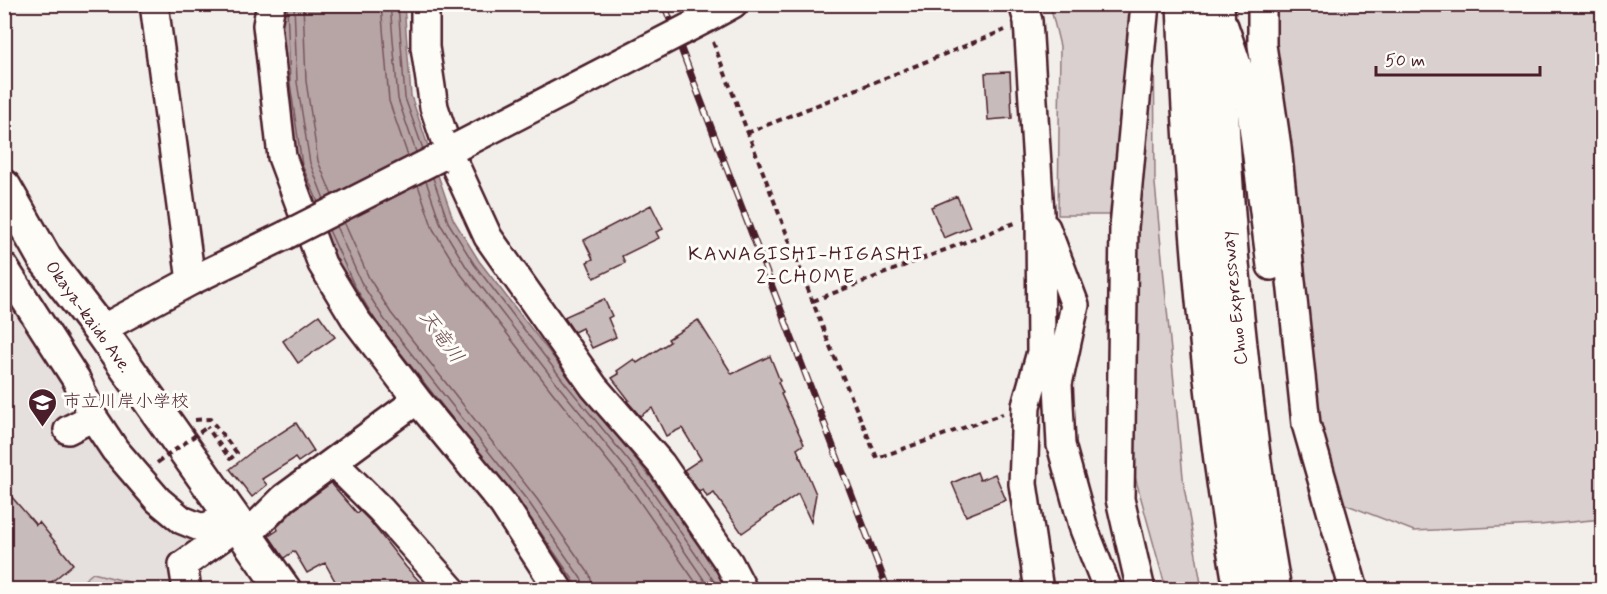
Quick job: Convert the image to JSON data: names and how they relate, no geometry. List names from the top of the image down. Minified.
{"streets":{"main road":["Chuo Expressway","Okaya-kaido Ave."]},"districts":["KAWAGISHI-HIGASHI 2-CHOME"],"water":["天竜川"],"places":{"school or university":["市立川岸小学校"]},"scale_bar":"50 m"}
